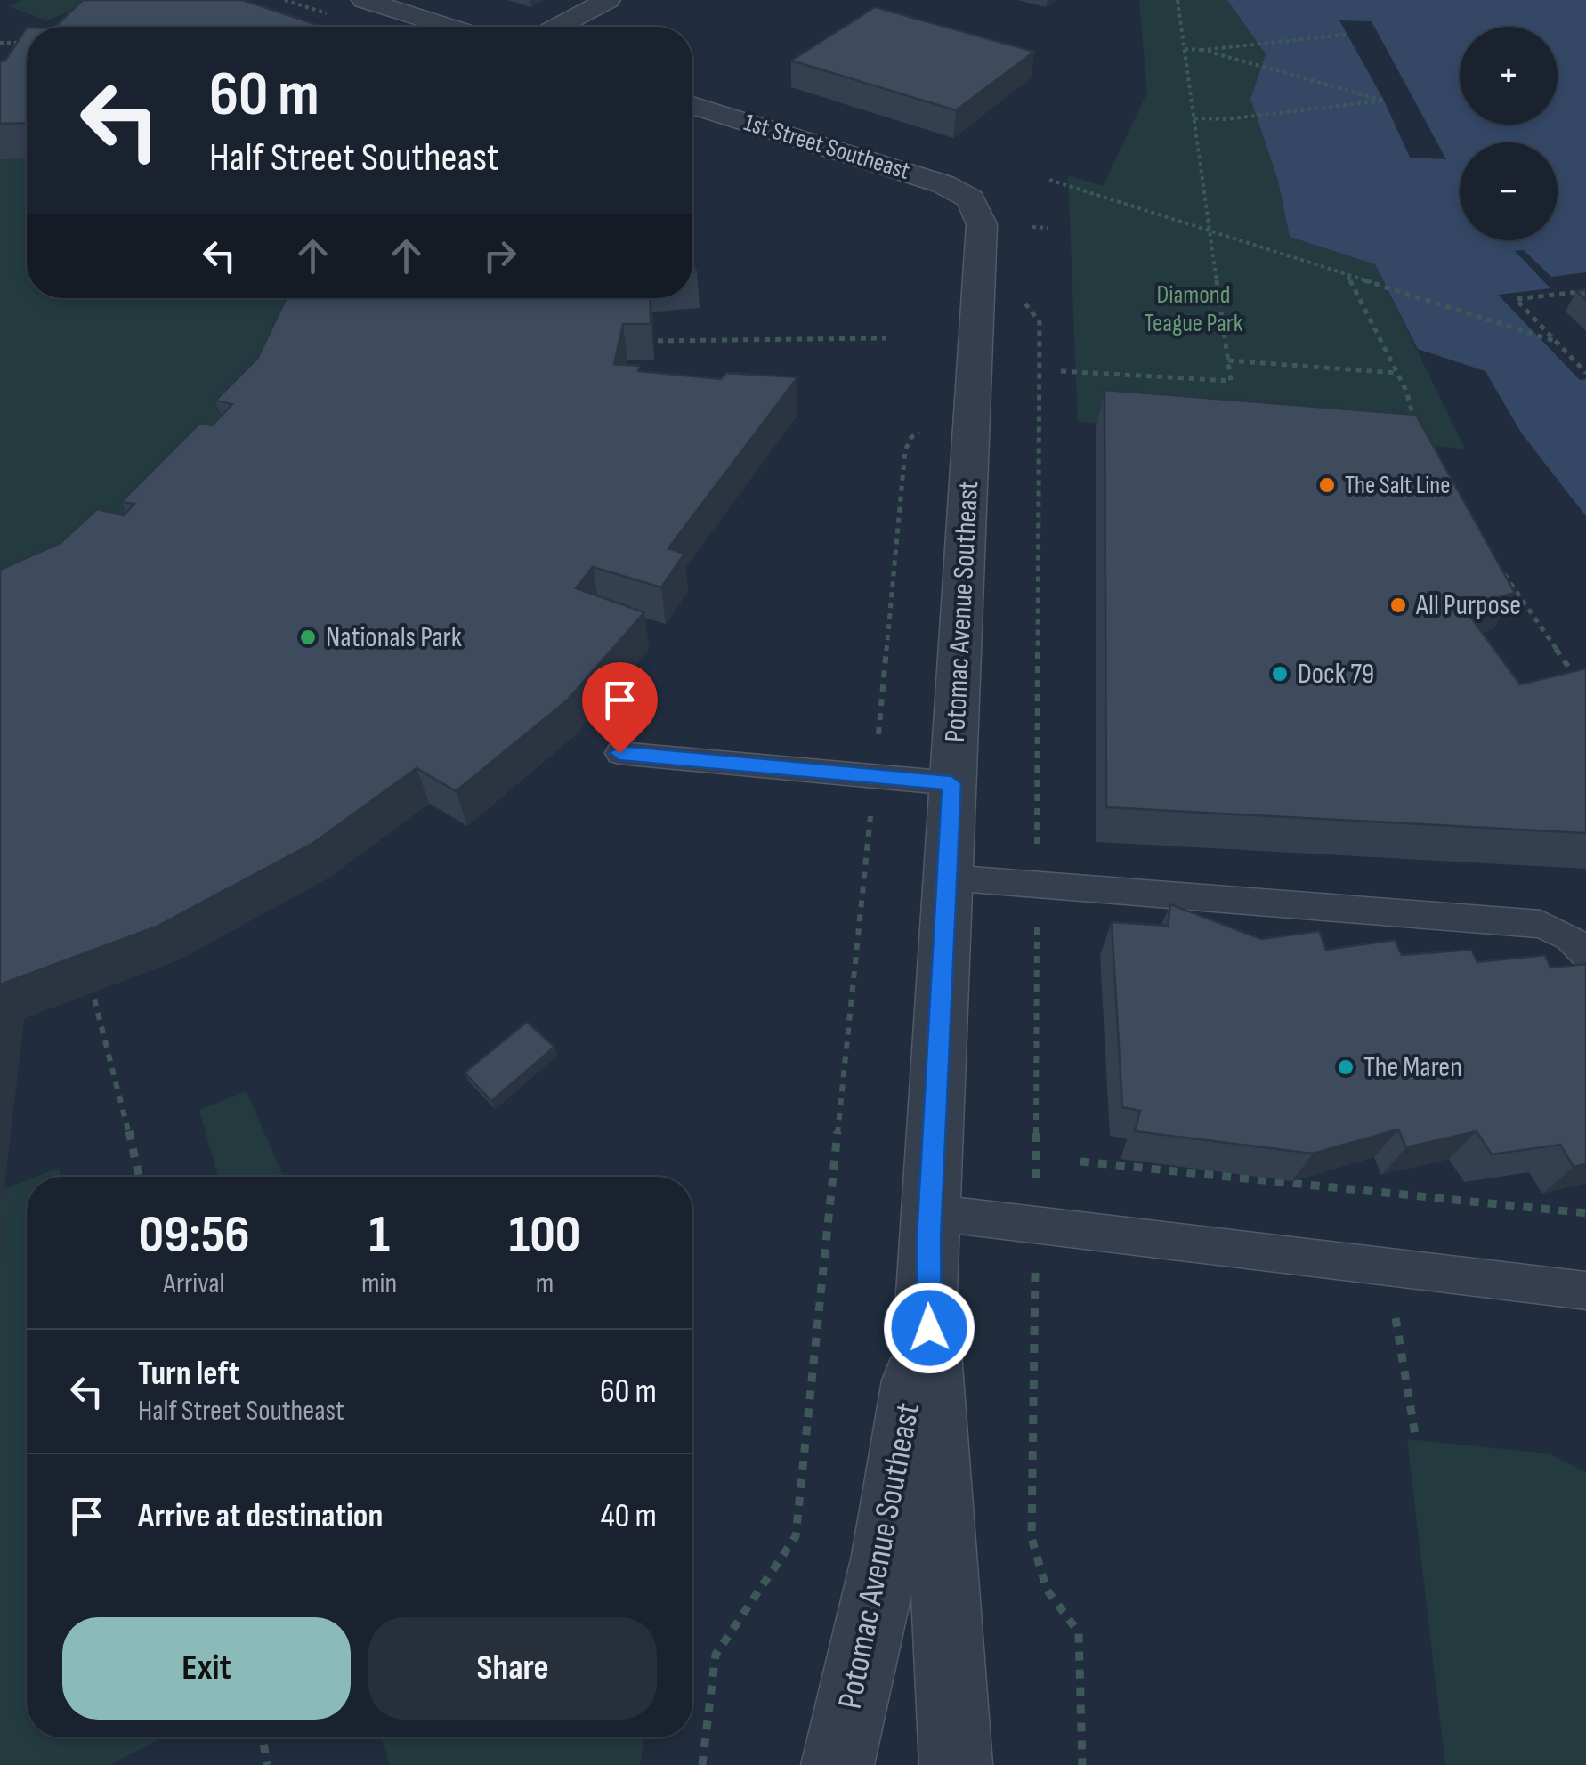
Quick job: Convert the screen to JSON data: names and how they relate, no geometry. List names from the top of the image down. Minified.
{"streets":{"street":["1st Street Southeast","Potomac Avenue Southeast"]},"crossings":[["1st Street Southeast","Potomac Avenue Southeast"]],"parks":["Diamond Teague Park"],"places":["The Salt Line","All Purpose","Nationals Park","Dock 79","The Maren"],"page":{"map_buttons":["+","−"],"turn":["60 m","Half Street Southeast"],"eta":["09:56","Arrival","1","min","100","m"],"list":[{"name":"Turn left","note":"Half Street Southeast","value":"60 m"},{"name":"Arrive at destination","value":"40 m"}],"buttons":["Exit","Share"]}}
